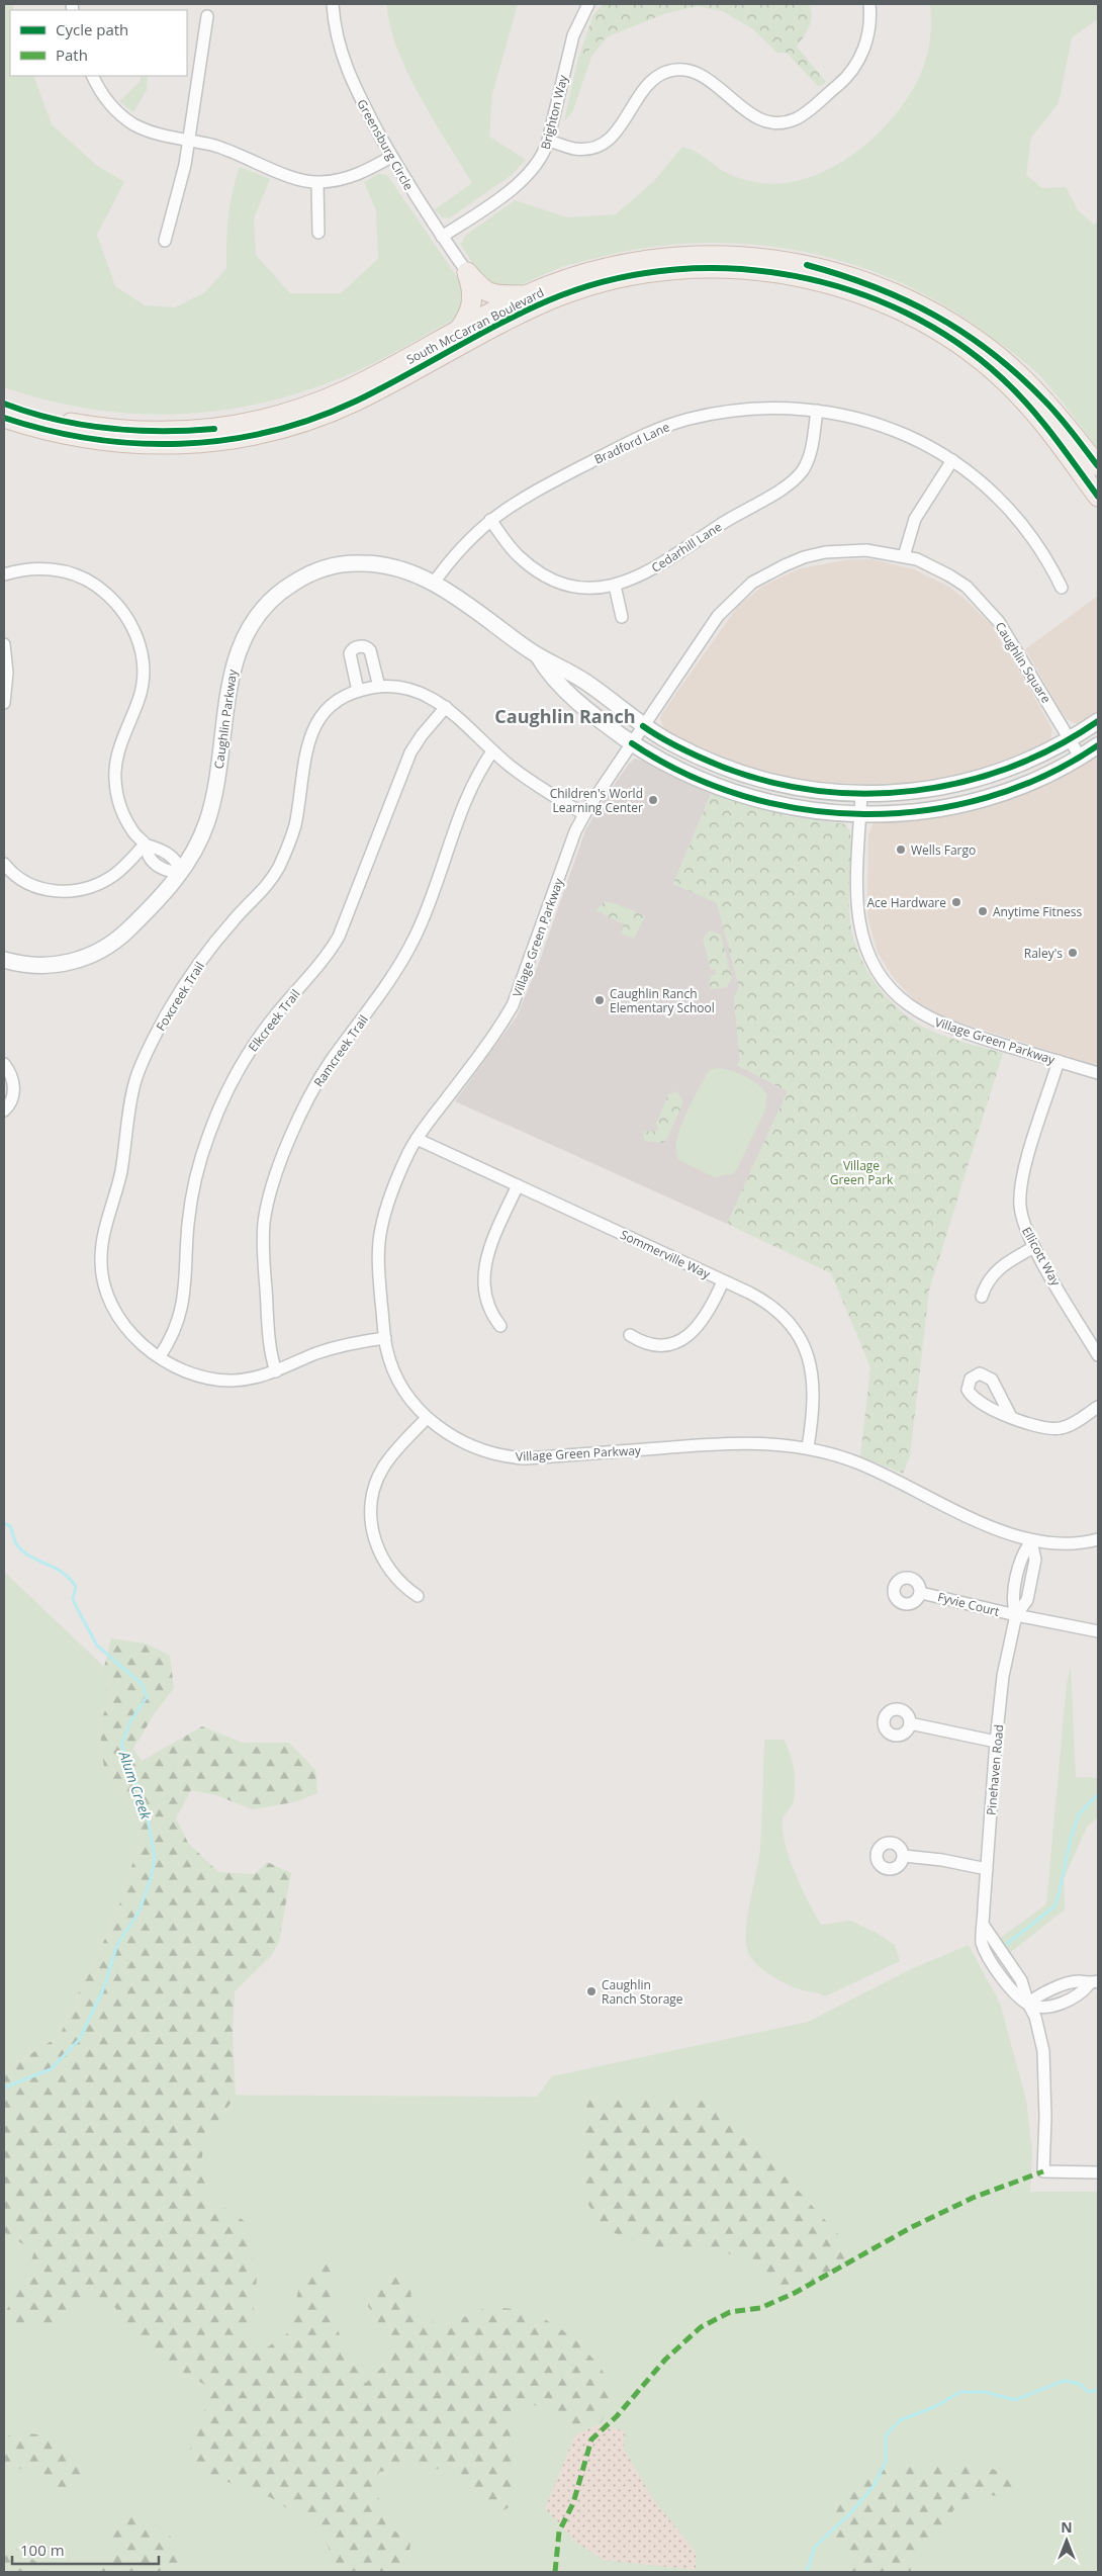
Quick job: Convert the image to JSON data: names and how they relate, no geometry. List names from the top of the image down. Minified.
{"streets":{"main road":["South McCarran Boulevard"],"street":["Brighton Way","Greensburg Circle","Bradford Lane","Cedarhill Lane","Caughlin Square","Caughlin Parkway","Village Green Parkway","Foxcreek Trail","Elkcreek Trail","Ramcreek Trail","Sommerville Way","Ellicott Way","Fyvie Court","Pinehaven Road"]},"crossings":[["Brighton Way","Greensburg Circle"],["Bradford Lane","Cedarhill Lane"],["Bradford Lane","Caughlin Parkway"],["Caughlin Square","Caughlin Parkway"],["Caughlin Square","Village Green Parkway"],["Caughlin Parkway","Village Green Parkway"],["Village Green Parkway","Foxcreek Trail"],["Village Green Parkway","Sommerville Way"],["Village Green Parkway","Ellicott Way"],["Village Green Parkway","Pinehaven Road"],["Foxcreek Trail","Elkcreek Trail"],["Foxcreek Trail","Ramcreek Trail"],["Fyvie Court","Pinehaven Road"]],"districts":["Caughlin Ranch"],"water":["Alum Creek"],"parks":["Village Green Park"],"places":["Children's World Learning Center","Wells Fargo","Ace Hardware","Anytime Fitness","Raley's","Caughlin Ranch Elementary School","Caughlin Ranch Storage"],"legend":["Cycle path","Path"],"scale_bar":"100 m","north":"top"}
